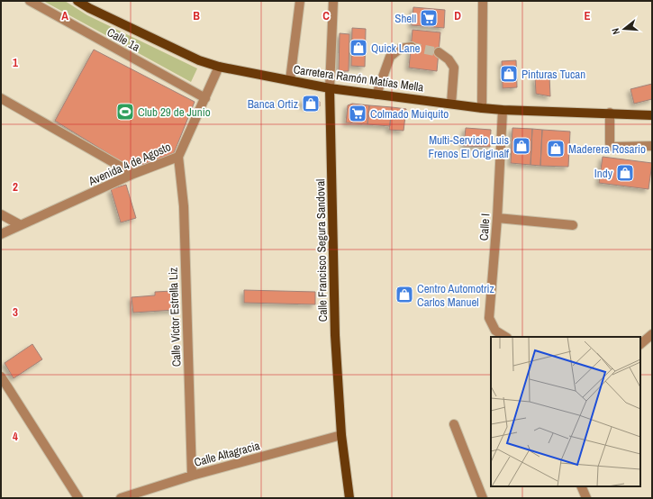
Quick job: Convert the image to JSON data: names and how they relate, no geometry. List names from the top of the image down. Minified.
{"streets":{"main road":["Carretera Ramón Matías Mella","Calle Francisco Segura Sandoval"],"street":["Calle 1a","Avenida 4 de Agosto","Calle I","Calle Víctor Estrella Liz","Calle Altagracia"]},"crossings":[["Calle 1a","Avenida 4 de Agosto"],["Carretera Ramón Matías Mella","Avenida 4 de Agosto"],["Carretera Ramón Matías Mella","Calle I"],["Carretera Ramón Matías Mella","Calle Francisco Segura Sandoval"],["Avenida 4 de Agosto","Calle Víctor Estrella Liz"],["Calle Francisco Segura Sandoval","Calle Altagracia"],["Calle Víctor Estrella Liz","Calle Altagracia"]],"places":{"supermarket":["Shell","Colmado Muiquito"],"shop":["Quick Lane","Pinturas Tucan","Banca Ortiz","Multi-Servicio Luis Frenos El Originalf","Maderera Rosario","Indy","Centro Automotriz Carlos Manuel"],"sports":["Club 29 de Junio"]},"north":"left","grid":{"columns":["A","B","C","D","E"],"rows":["1","2","3","4"]}}
